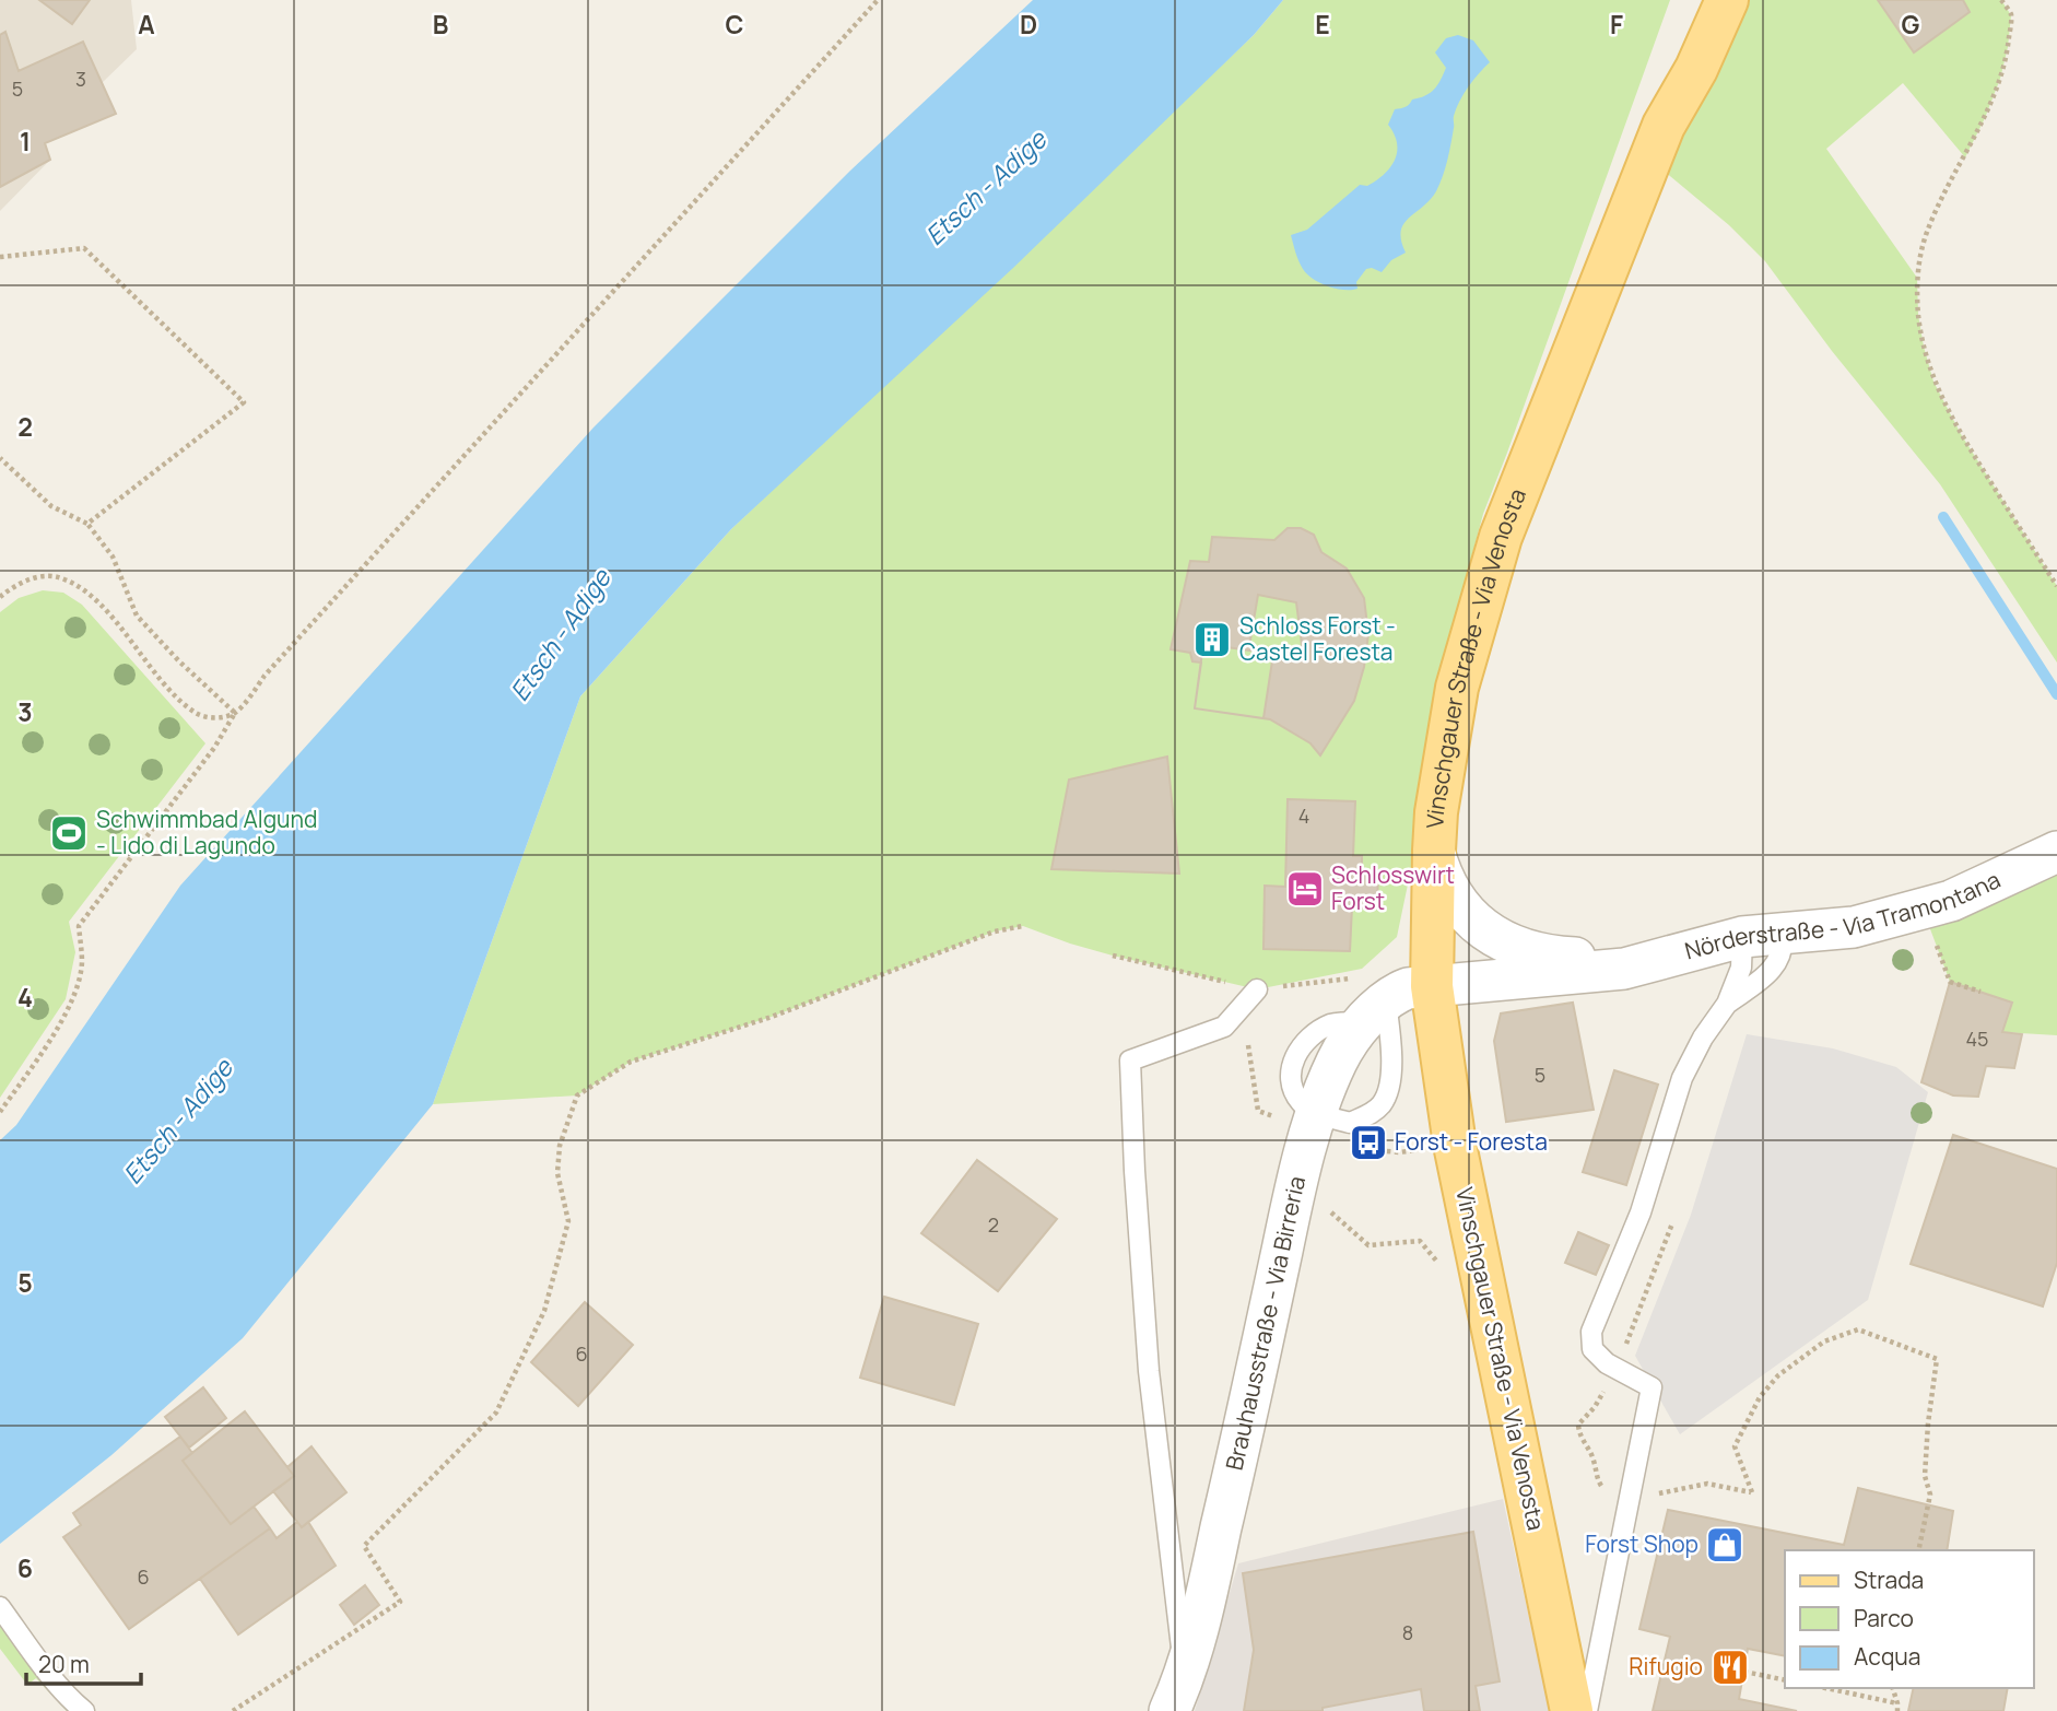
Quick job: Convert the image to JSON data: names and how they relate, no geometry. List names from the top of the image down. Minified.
{"streets":{"main road":["Vinschgauer Straße - Via Venosta"],"street":["Nörderstraße - Via Tramontana","Brauhausstraße - Via Birreria"]},"crossings":[["Vinschgauer Straße - Via Venosta","Nörderstraße - Via Tramontana"]],"water":["Etsch - Adige"],"places":{"building":["Schloss Forst - Castel Foresta"],"sports":["Schwimmbad Algund - Lido di Lagundo"],"hotel":["Schlosswirt Forst"],"bus stop":["Forst - Foresta"],"shop":["Forst Shop"],"restaurant":["Rifugio"]},"house_numbers":["3","5","4","45","5","2","6","6","8"],"legend":["Strada","Parco","Acqua"],"scale_bar":"20 m","grid":{"columns":["A","B","C","D","E","F","G"],"rows":["1","2","3","4","5","6"]}}
